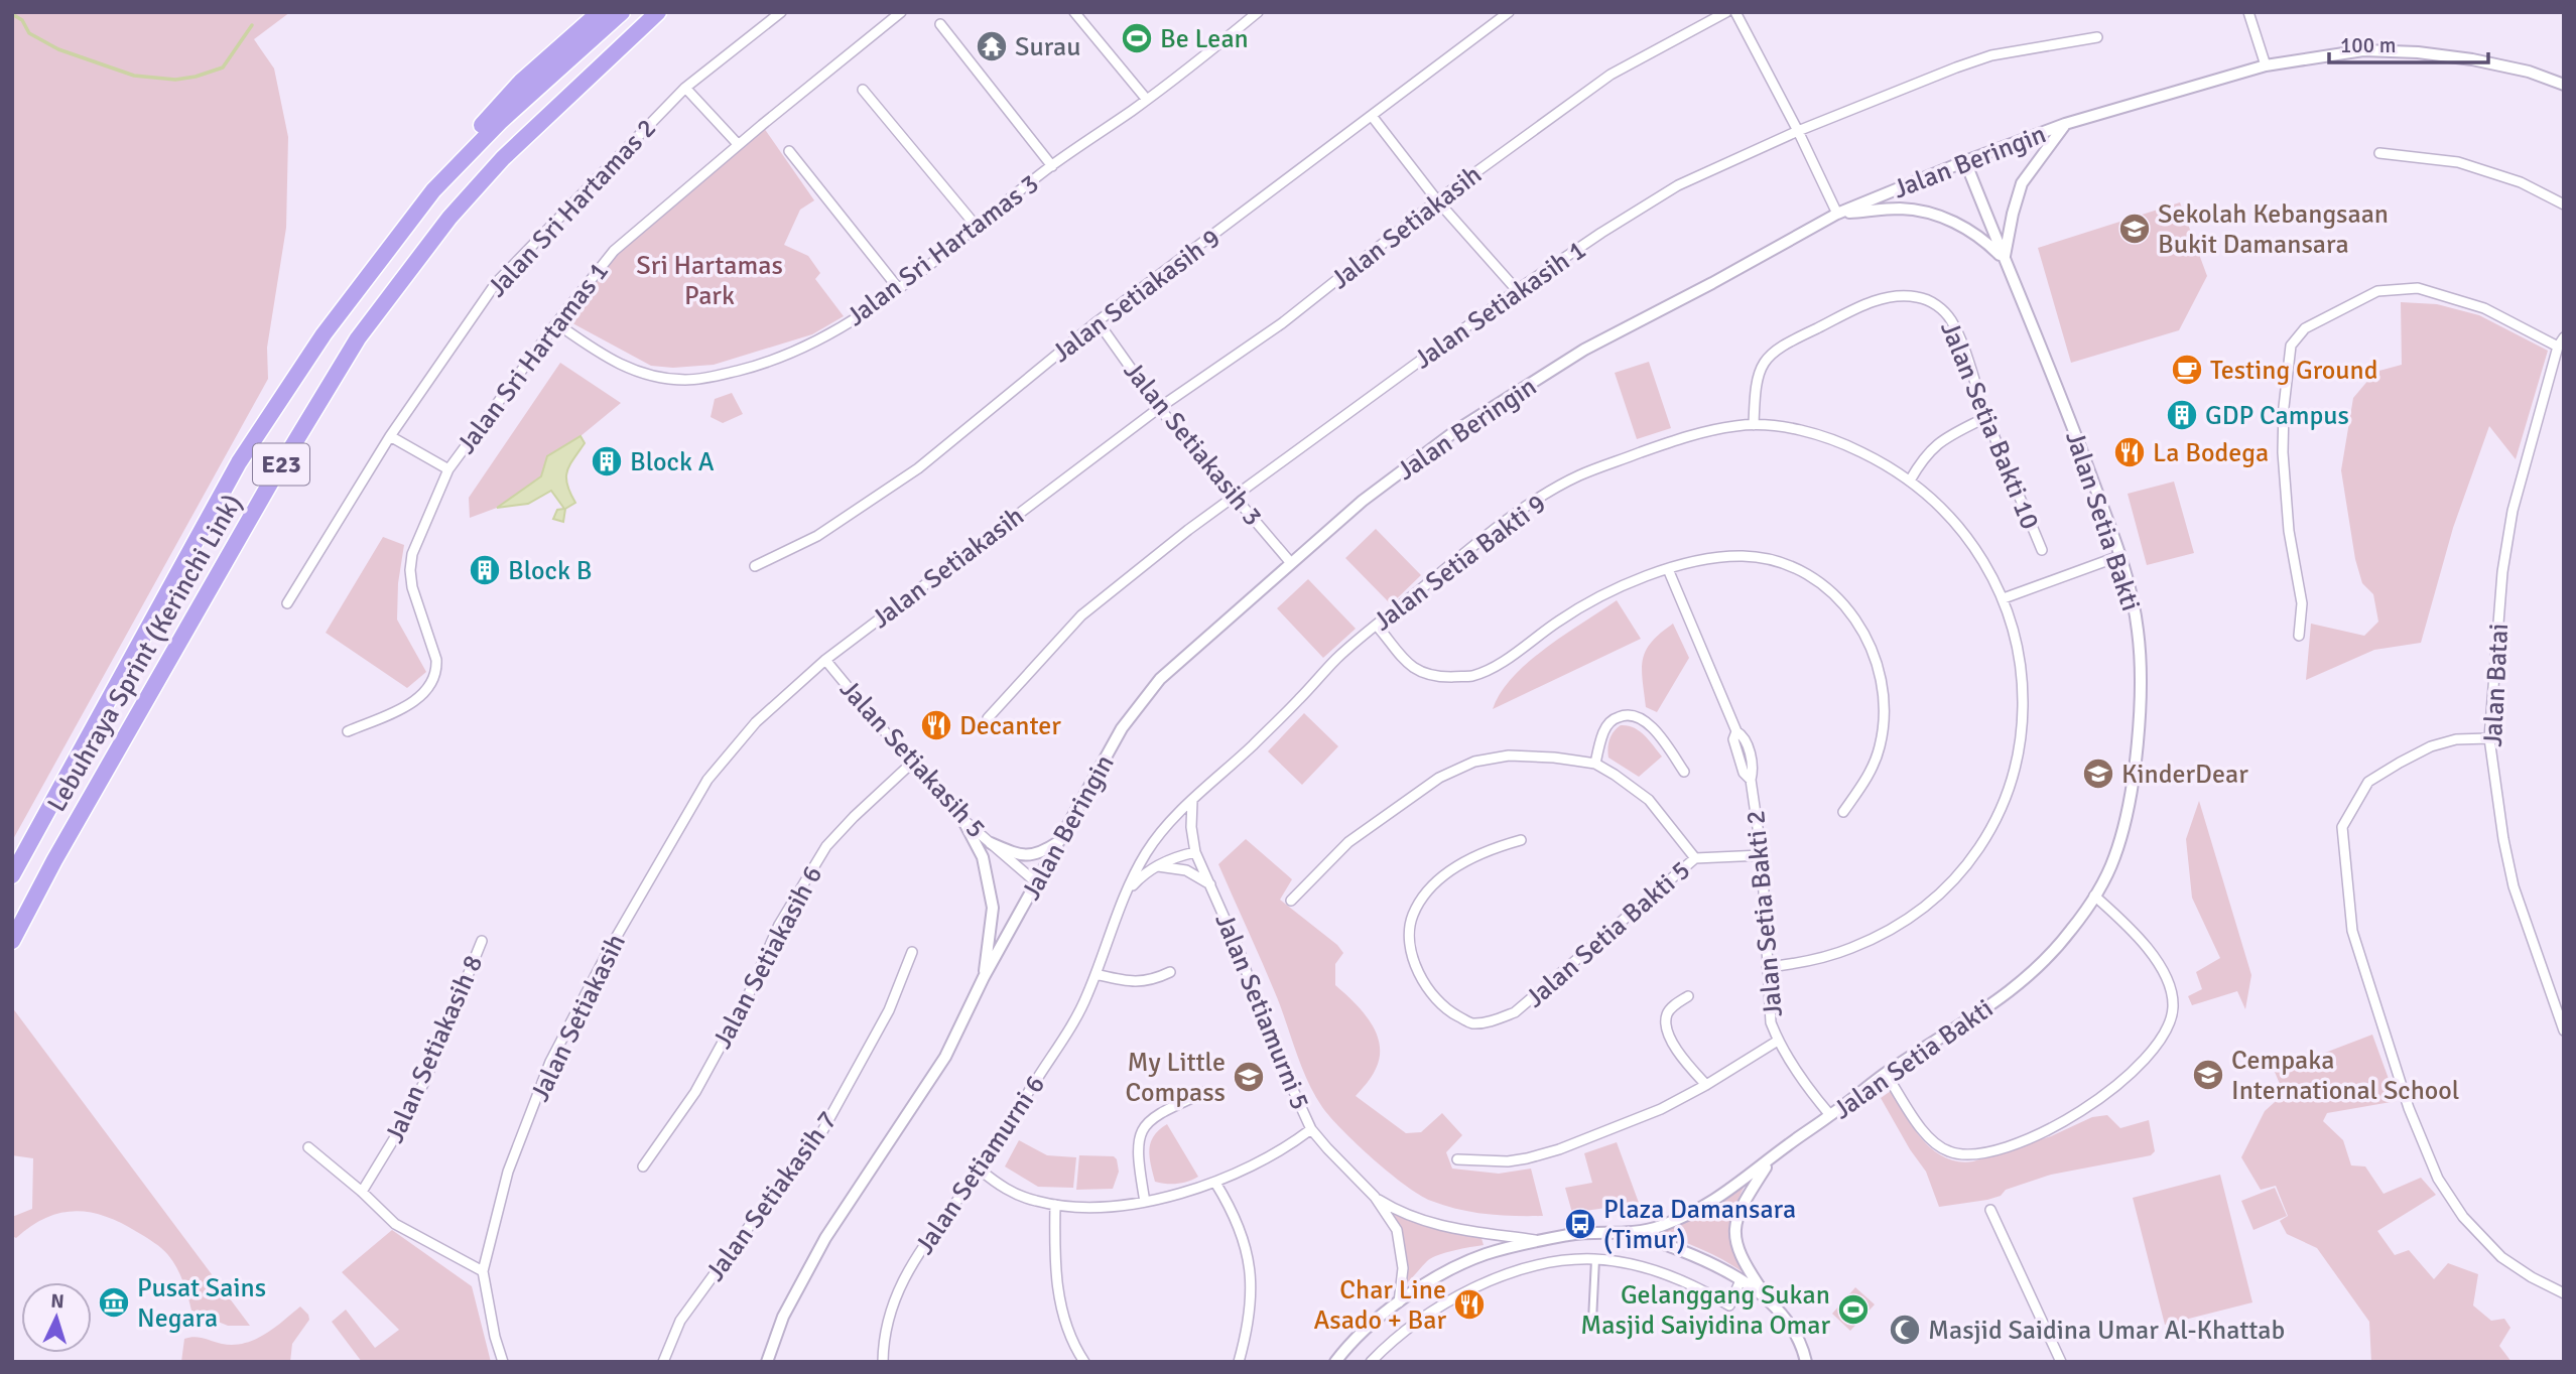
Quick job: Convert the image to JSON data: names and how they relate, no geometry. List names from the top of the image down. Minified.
{"streets":{"highway":["E23","Lebuhraya Sprint (Kerinchi Link)"],"street":["Jalan Beringin","Jalan Sri Hartamas 2","Jalan Setiakasih","Jalan Sri Hartamas 3","Jalan Setiakasih 9","Jalan Setiakasih 1","Jalan Sri Hartamas 1","Jalan Setia Bakti 10","Jalan Setiakasih 3","Jalan Setia Bakti","Jalan Setia Bakti 9","Jalan Batai","Jalan Setiakasih 5","Jalan Setia Bakti 2","Jalan Setia Bakti 5","Jalan Setiakasih 6","Jalan Setiamurni 5","Jalan Setiakasih 8","Jalan Setiamurni 6","Jalan Setiakasih 7"]},"crossings":[["Jalan Beringin","Jalan Setiakasih 3"],["Jalan Beringin","Jalan Setia Bakti"],["Jalan Beringin","Jalan Setiakasih 5"],["Jalan Setiakasih","Jalan Setiakasih 3"],["Jalan Setiakasih","Jalan Setiakasih 5"],["Jalan Sri Hartamas 3","Jalan Sri Hartamas 1"],["Jalan Setiakasih 9","Jalan Setiakasih 3"],["Jalan Setiakasih 1","Jalan Setiakasih 3"],["Jalan Setia Bakti 10","Jalan Setia Bakti 9"],["Jalan Setia Bakti","Jalan Setia Bakti 2"],["Jalan Setia Bakti 9","Jalan Setia Bakti 2"],["Jalan Setia Bakti 9","Jalan Setiamurni 5"],["Jalan Setia Bakti 9","Jalan Setiamurni 6"],["Jalan Setiakasih 5","Jalan Setiakasih 6"],["Jalan Setia Bakti 2","Jalan Setia Bakti 5"],["Jalan Setiamurni 5","Jalan Setiamurni 6"]],"parks":["Sri Hartamas Park"],"places":{"sports":["Be Lean","Gelanggang Sukan Masjid Saiyidina Omar"],"temple":["Surau"],"school or university":["Sekolah Kebangsaan Bukit Damansara","KinderDear","Cempaka International School","My Little Compass"],"cafe":["Testing Ground"],"building":["GDP Campus","Block A","Block B"],"restaurant":["La Bodega","Decanter","Char Line Asado + Bar"],"bus stop":["Plaza Damansara (Timur)"],"museum":["Pusat Sains Negara"],"mosque":["Masjid Saidina Umar Al-Khattab"]},"scale_bar":"100 m","north":"top"}
